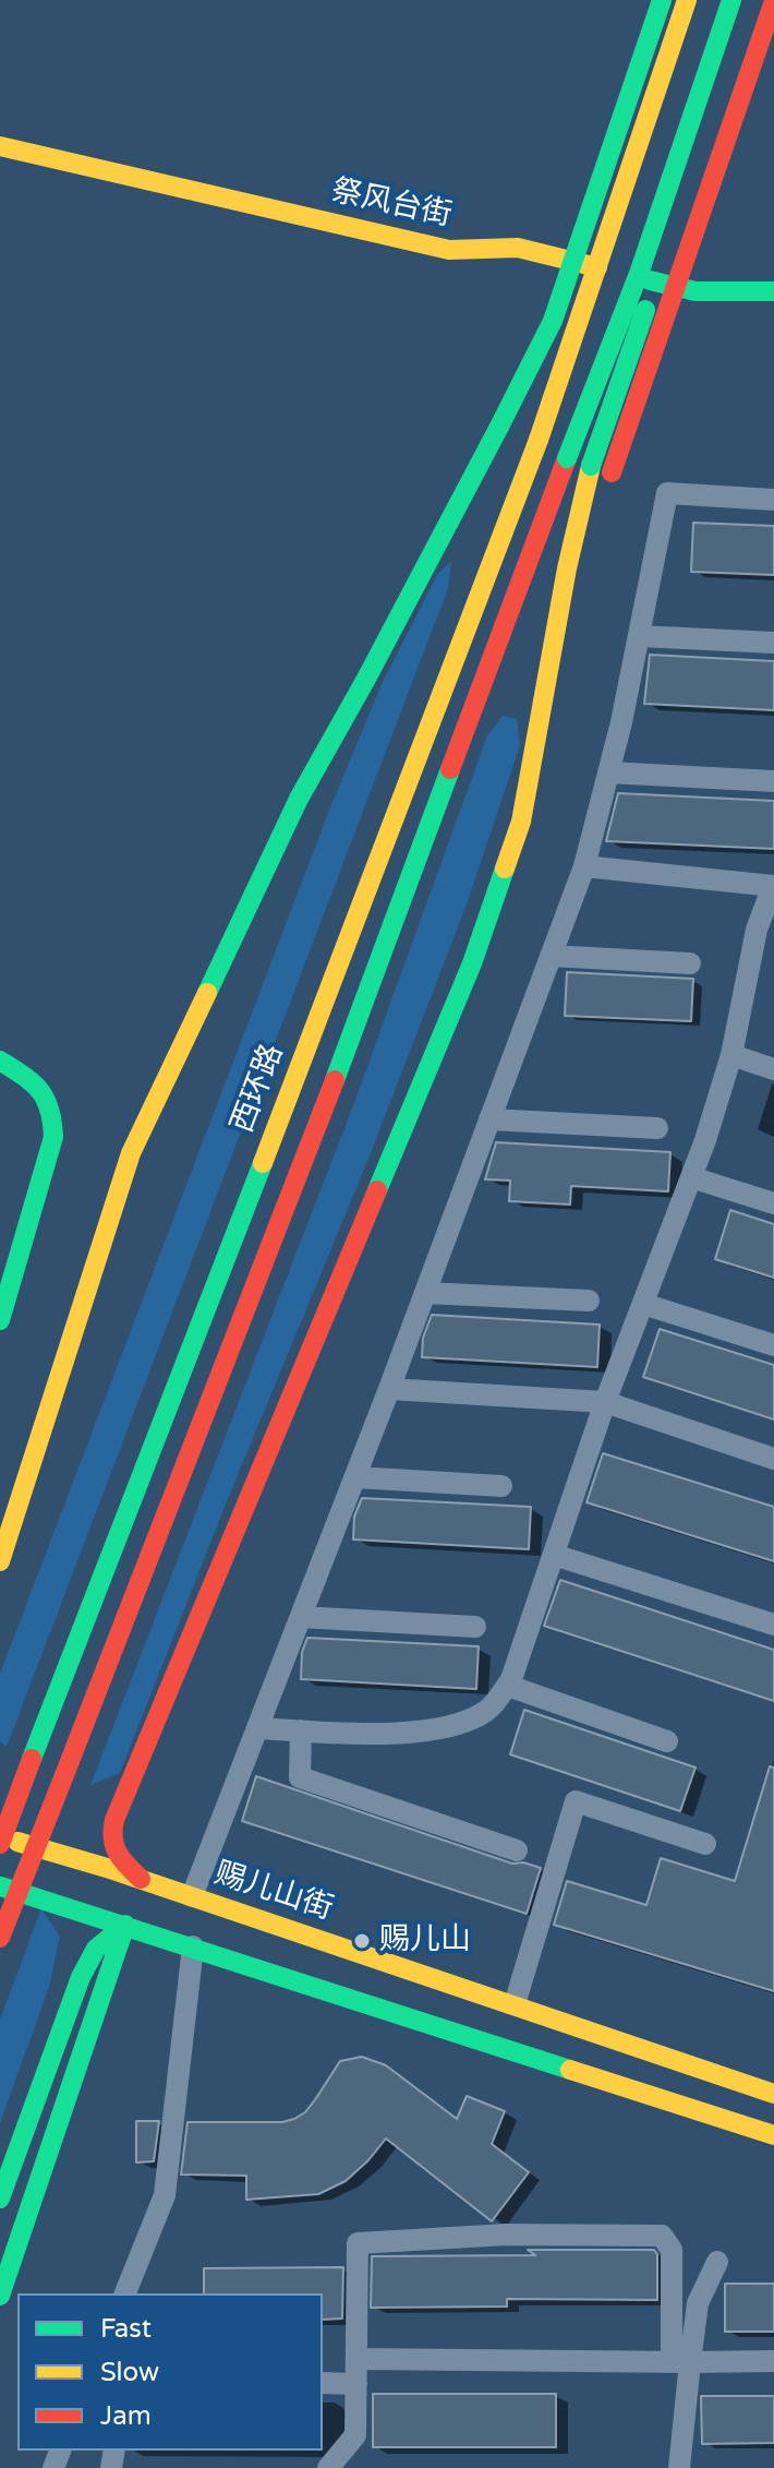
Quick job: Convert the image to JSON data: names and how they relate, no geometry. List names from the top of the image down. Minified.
{"streets":{"main road":["祭风台街","西环路","赐儿山街"]},"places":["赐儿山"],"legend":["Fast","Slow","Jam"]}
